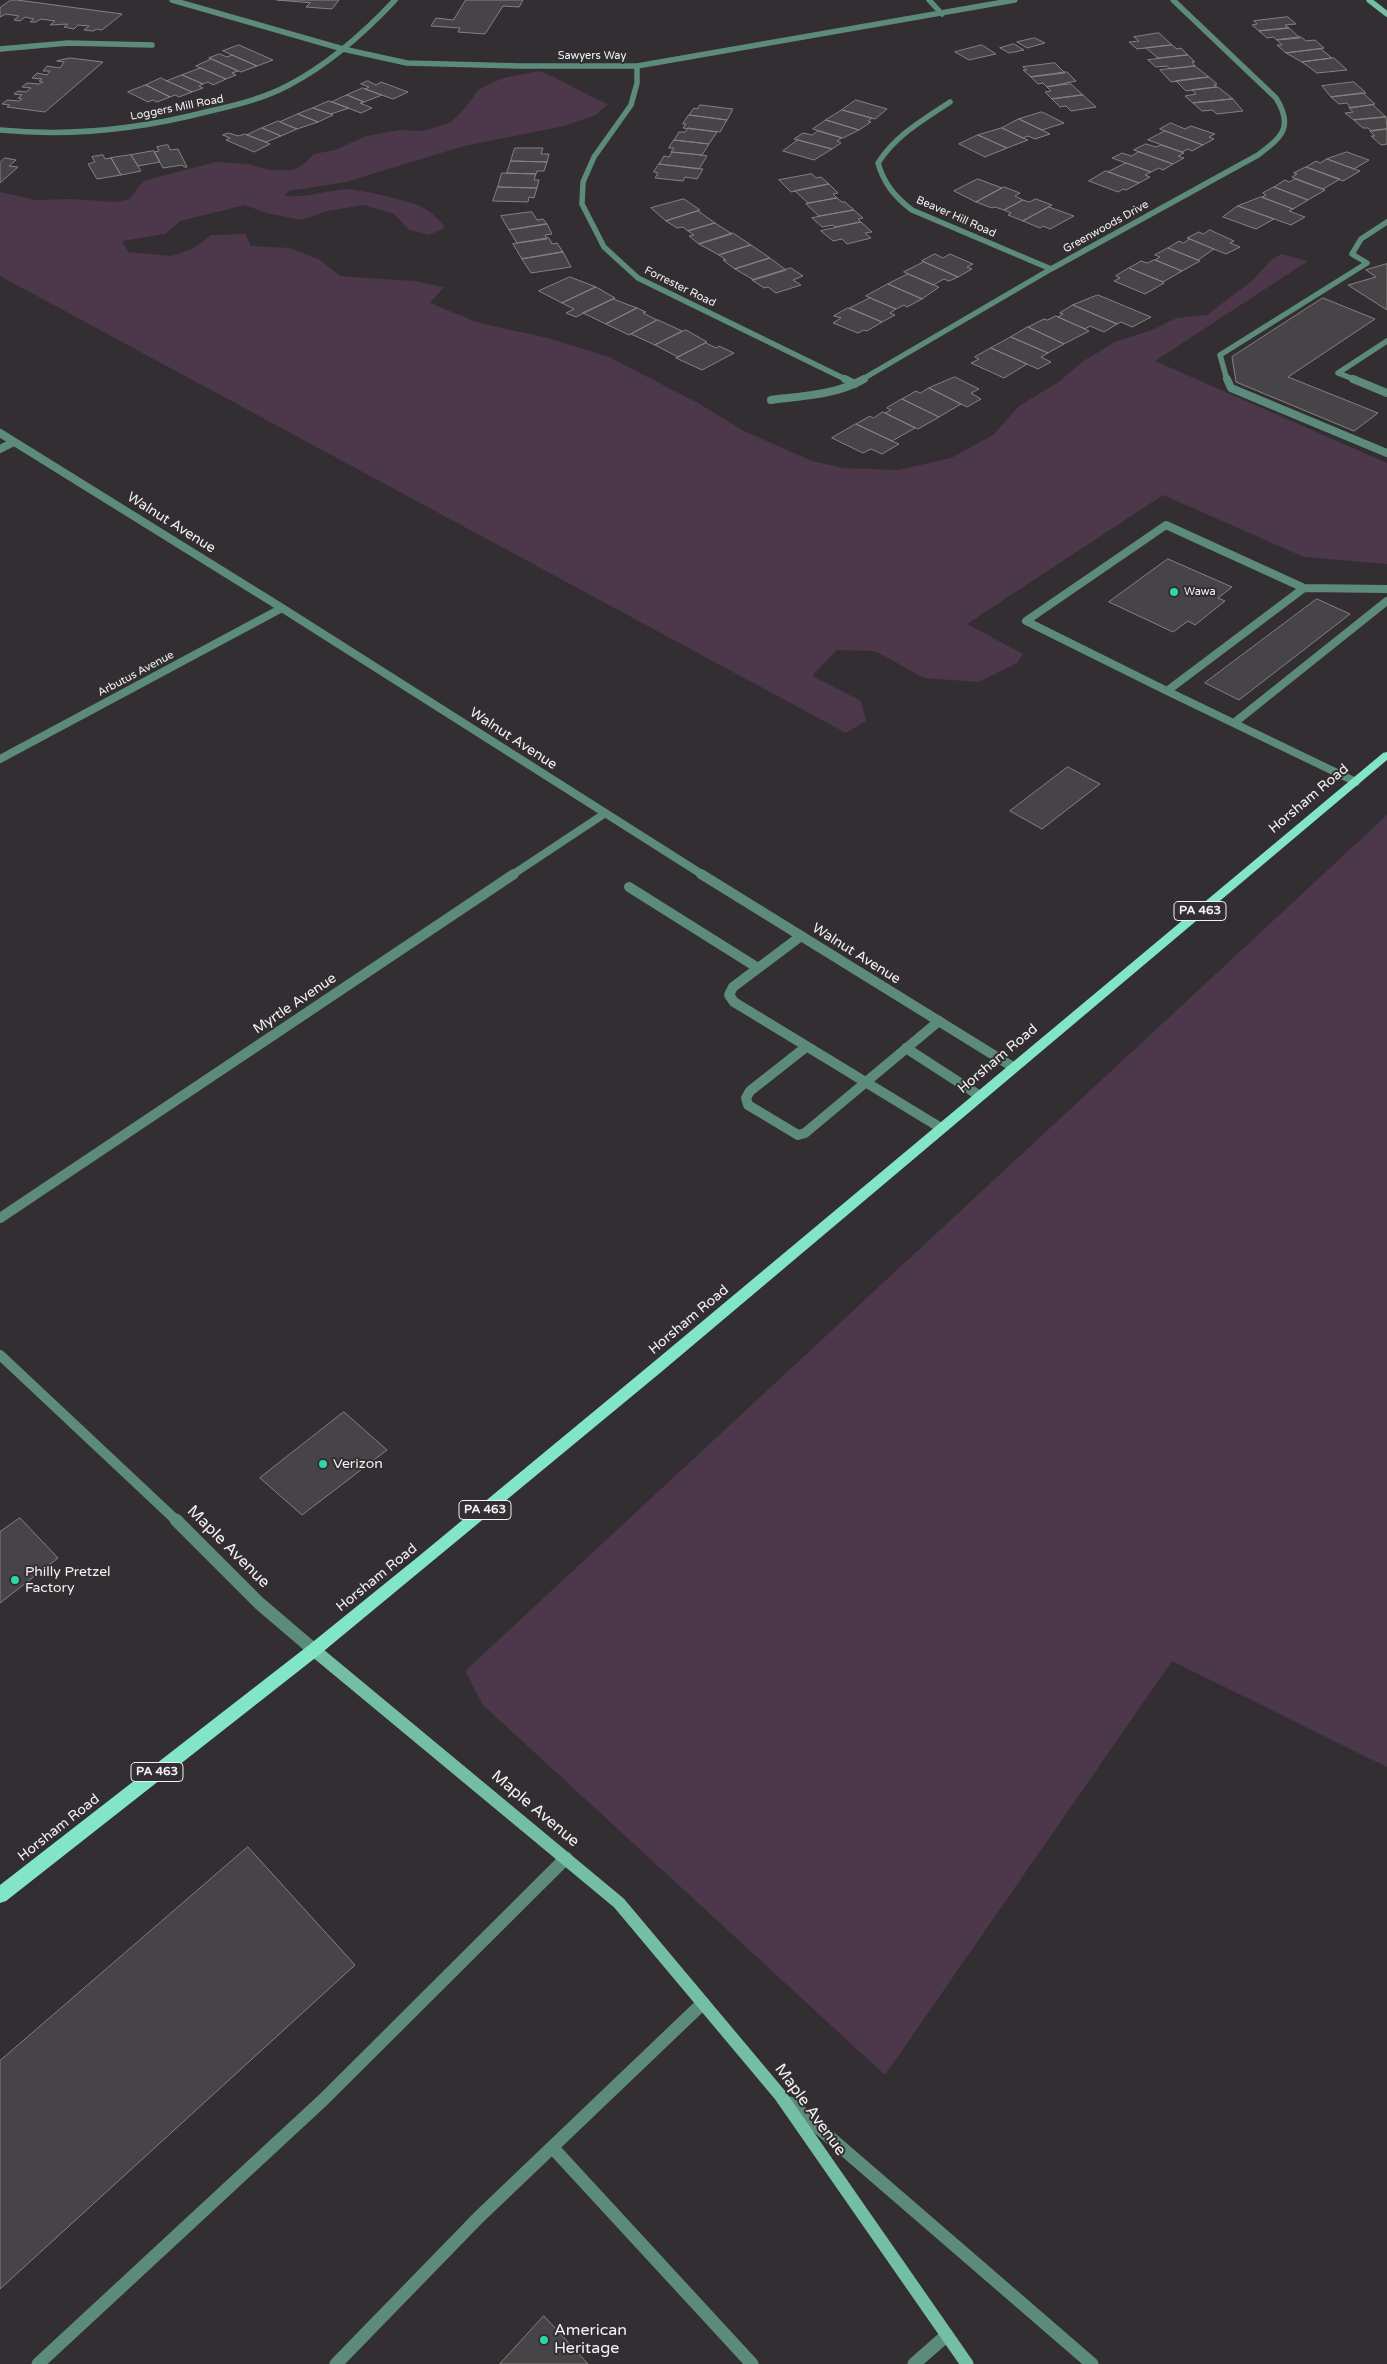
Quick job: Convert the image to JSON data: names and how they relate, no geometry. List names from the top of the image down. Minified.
{"streets":{"main road":["Horsham Road","PA 463"],"street":["Sawyers Way","Loggers Mill Road","Beaver Hill Road","Greenwoods Drive","Forrester Road","Walnut Avenue","Arbutus Avenue","Myrtle Avenue","Maple Avenue"]},"crossings":[["Sawyers Way","Loggers Mill Road"],["Sawyers Way","Forrester Road"],["Beaver Hill Road","Greenwoods Drive"],["Greenwoods Drive","Forrester Road"],["Walnut Avenue","Arbutus Avenue"],["Walnut Avenue","Horsham Road"],["Walnut Avenue","Myrtle Avenue"],["Horsham Road","Maple Avenue"]],"places":["Wawa","Verizon","Philly Pretzel Factory","American Heritage"]}
